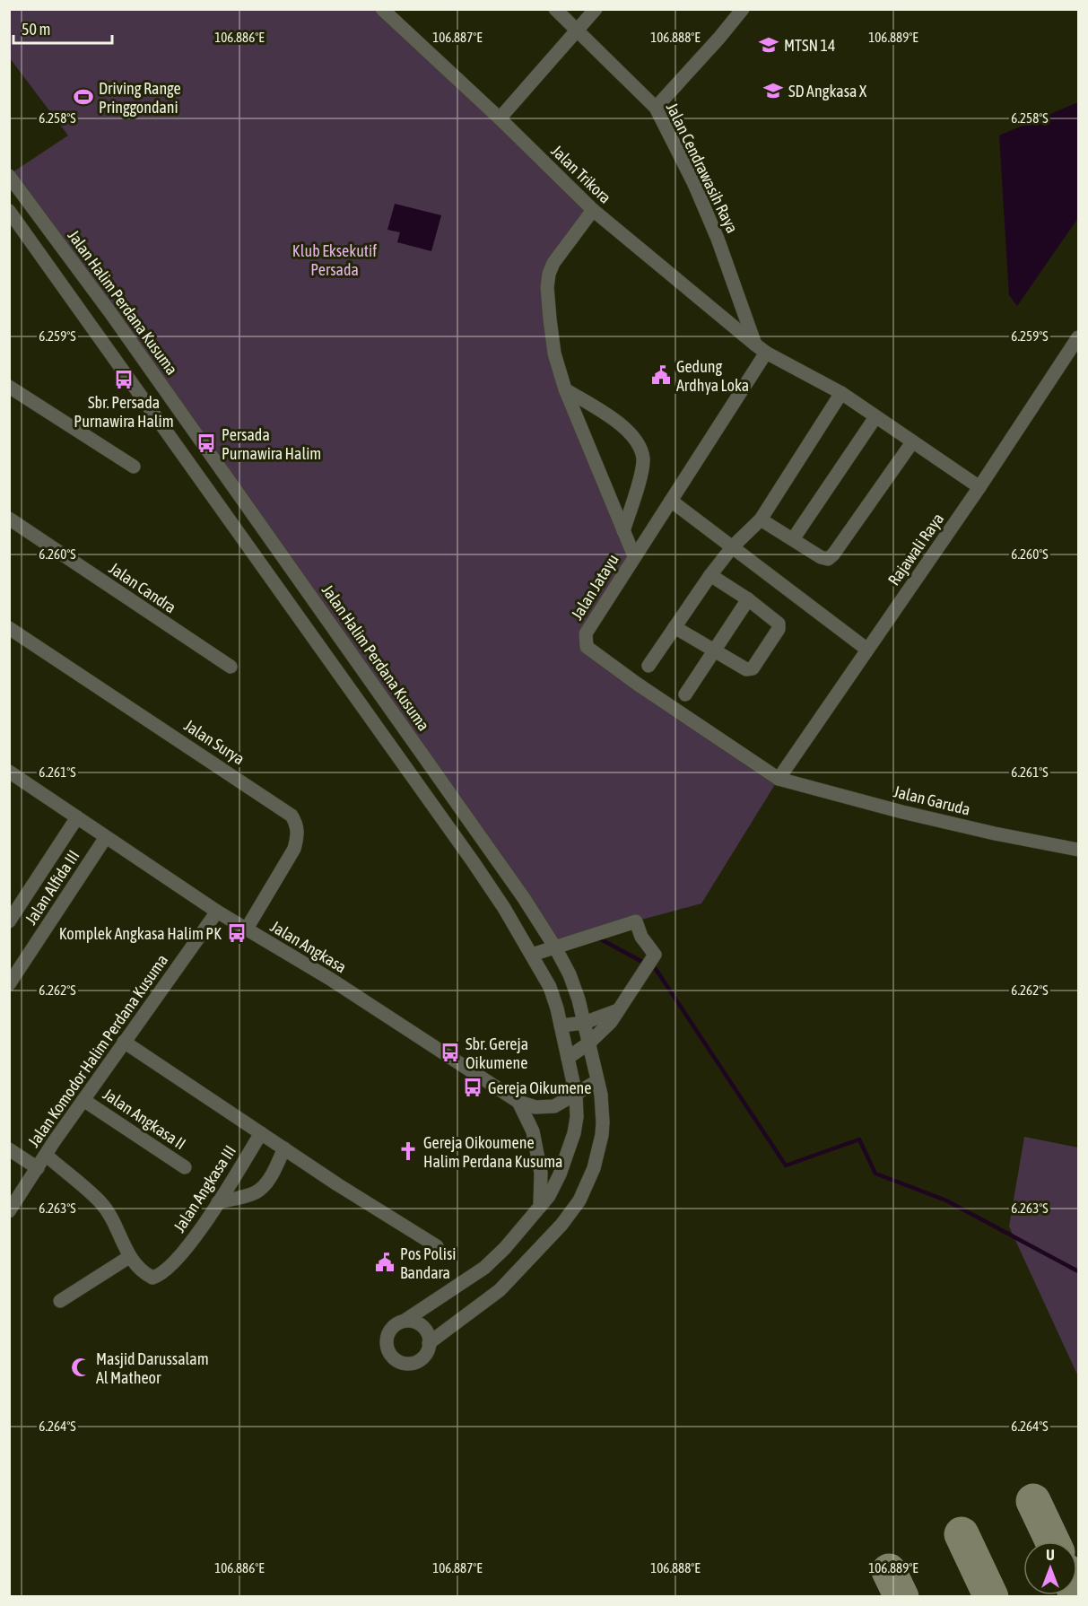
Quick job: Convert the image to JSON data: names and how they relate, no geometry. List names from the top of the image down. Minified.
{"streets":{"street":["Jalan Cendrawasih Raya","Jalan Trikora","Jalan Halim Perdana Kusuma","Rajawali Raya","Jalan Jatayu","Jalan Candra","Jalan Surya","Jalan Garuda","Jalan Alfida III","Jalan Angkasa","Jalan Komodor Halim Perdana Kusuma","Jalan Angkasa II","Jalan Angkasa III"]},"crossings":[["Jalan Cendrawasih Raya","Jalan Trikora"],["Jalan Cendrawasih Raya","Jalan Jatayu"],["Jalan Trikora","Rajawali Raya"],["Jalan Trikora","Jalan Jatayu"],["Jalan Halim Perdana Kusuma","Jalan Angkasa"],["Rajawali Raya","Jalan Jatayu"],["Rajawali Raya","Jalan Garuda"],["Jalan Jatayu","Jalan Garuda"],["Jalan Surya","Jalan Angkasa"],["Jalan Alfida III","Jalan Angkasa"],["Jalan Angkasa","Jalan Komodor Halim Perdana Kusuma"],["Jalan Komodor Halim Perdana Kusuma","Jalan Angkasa II"],["Jalan Komodor Halim Perdana Kusuma","Jalan Angkasa III"]],"parks":["Klub Eksekutif Persada"],"places":{"school or university":["MTSN 14","SD Angkasa X"],"sports":["Driving Range Pringgondani"],"public building":["Gedung Ardhya Loka","Pos Polisi Bandara"],"bus stop":["Sbr. Persada Purnawira Halim","Persada Purnawira Halim","Komplek Angkasa Halim PK","Sbr. Gereja Oikumene","Gereja Oikumene"],"church":["Gereja Oikoumene Halim Perdana Kusuma"],"mosque":["Masjid Darussalam Al Matheor"]},"scale_bar":"50 m","north":"top","coordinates":["106.886°E","106.887°E","106.888°E","106.889°E","6.258°S","6.259°S","6.260°S","6.261°S","6.262°S","6.263°S","6.264°S"]}
